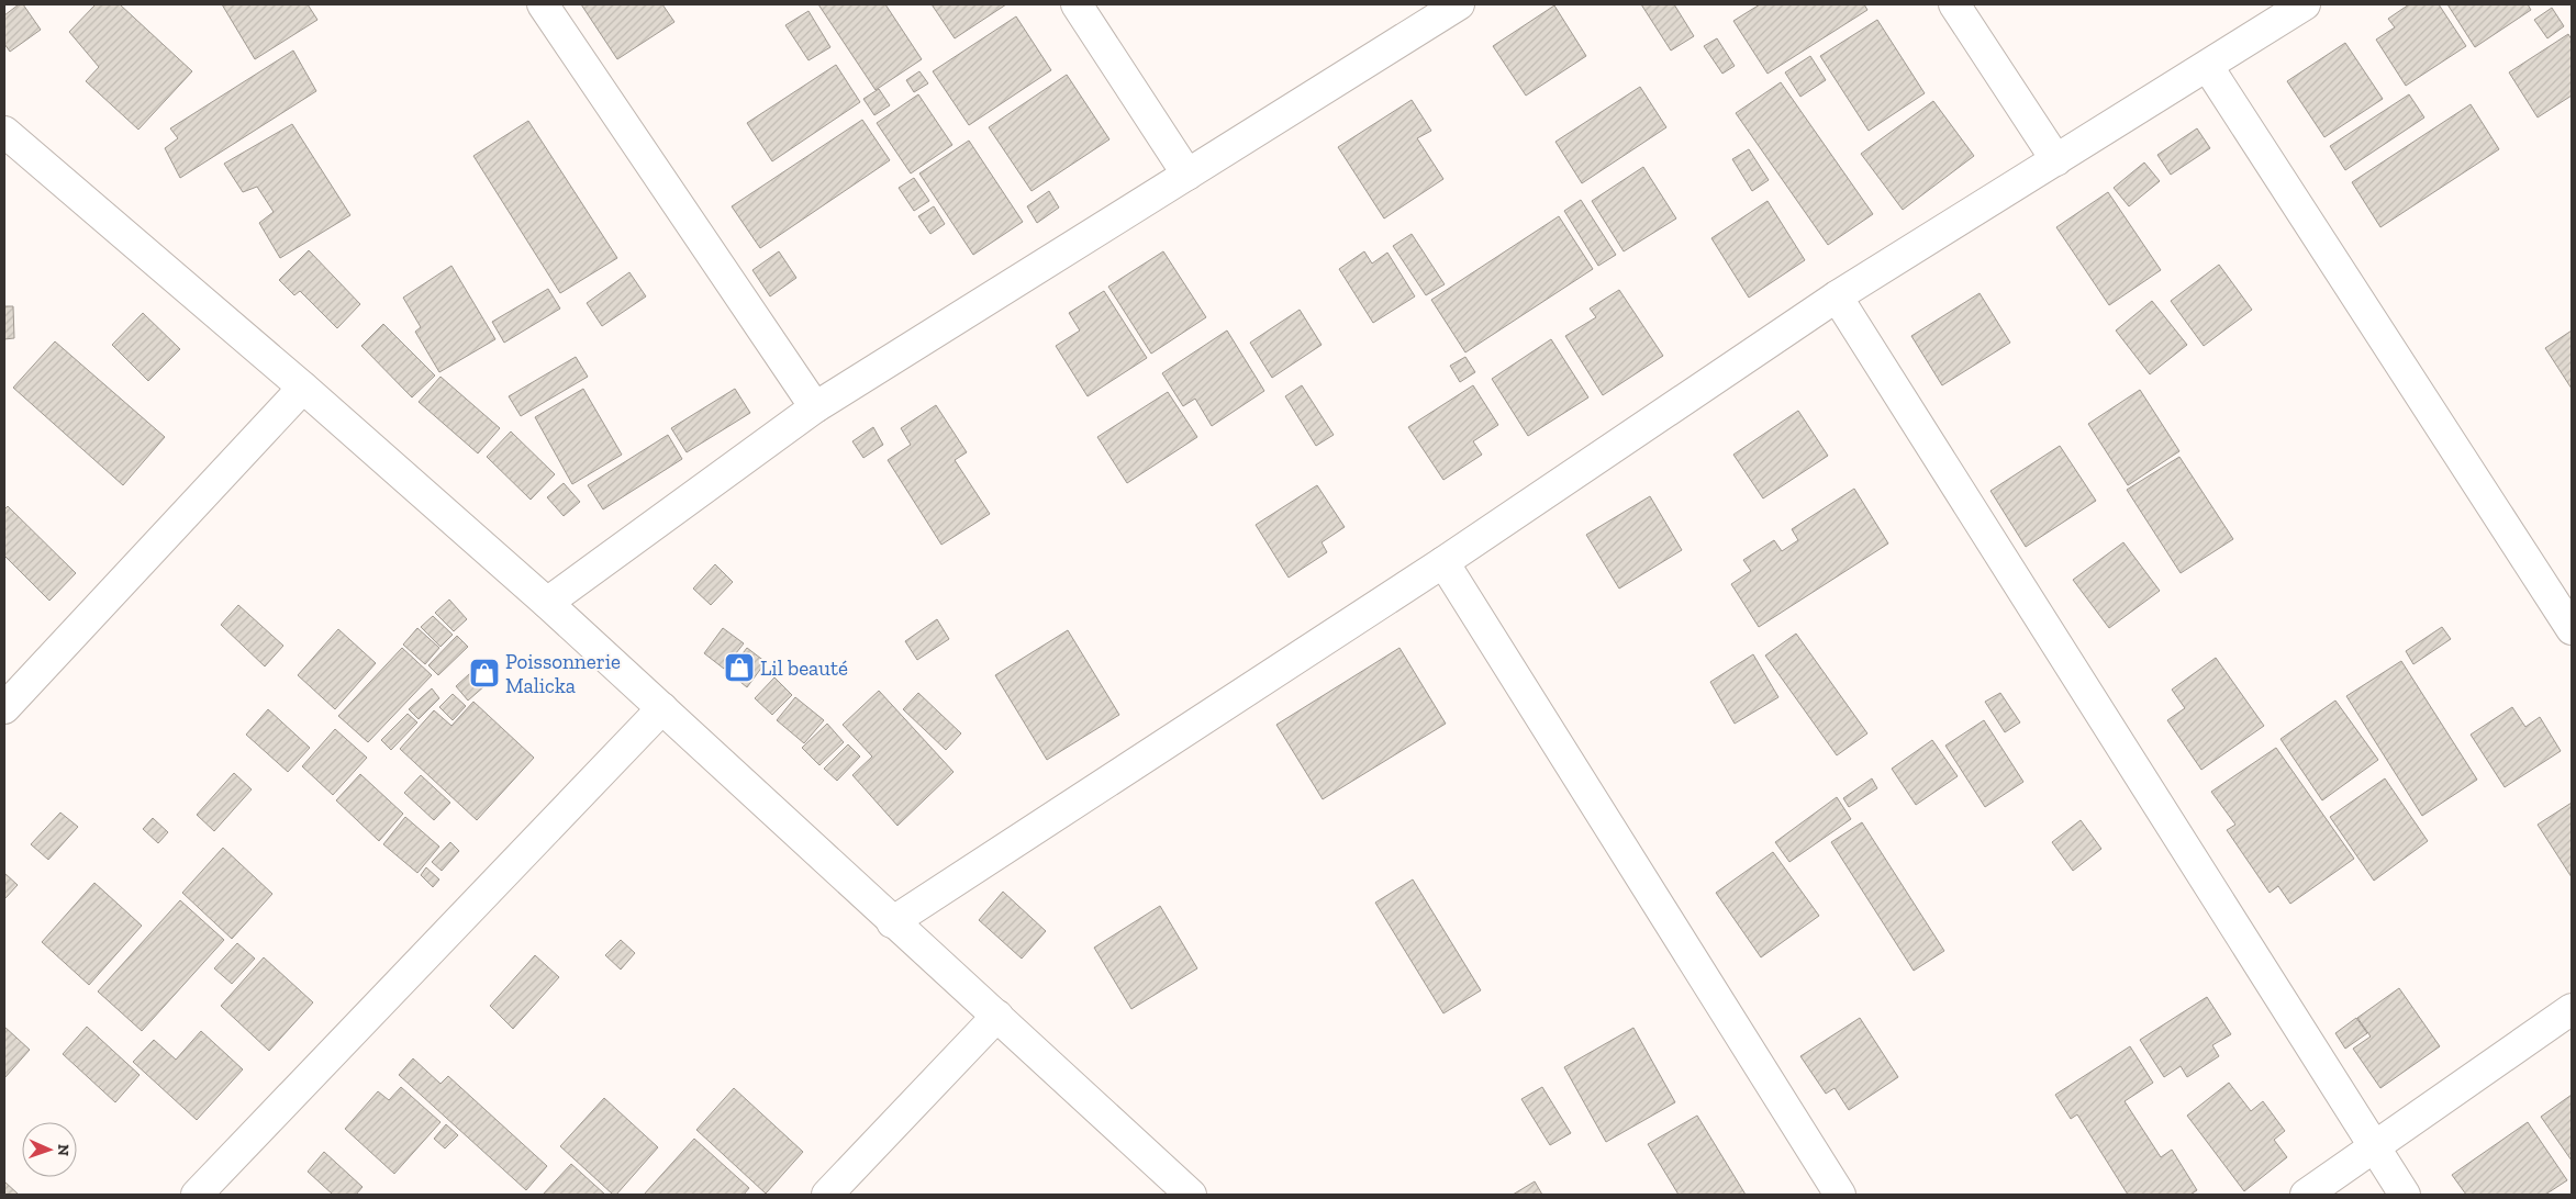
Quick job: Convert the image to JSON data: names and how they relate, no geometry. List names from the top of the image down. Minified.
{"places":{"shop":["Lil beauté","Poissonnerie Malicka"]},"north":"right"}
